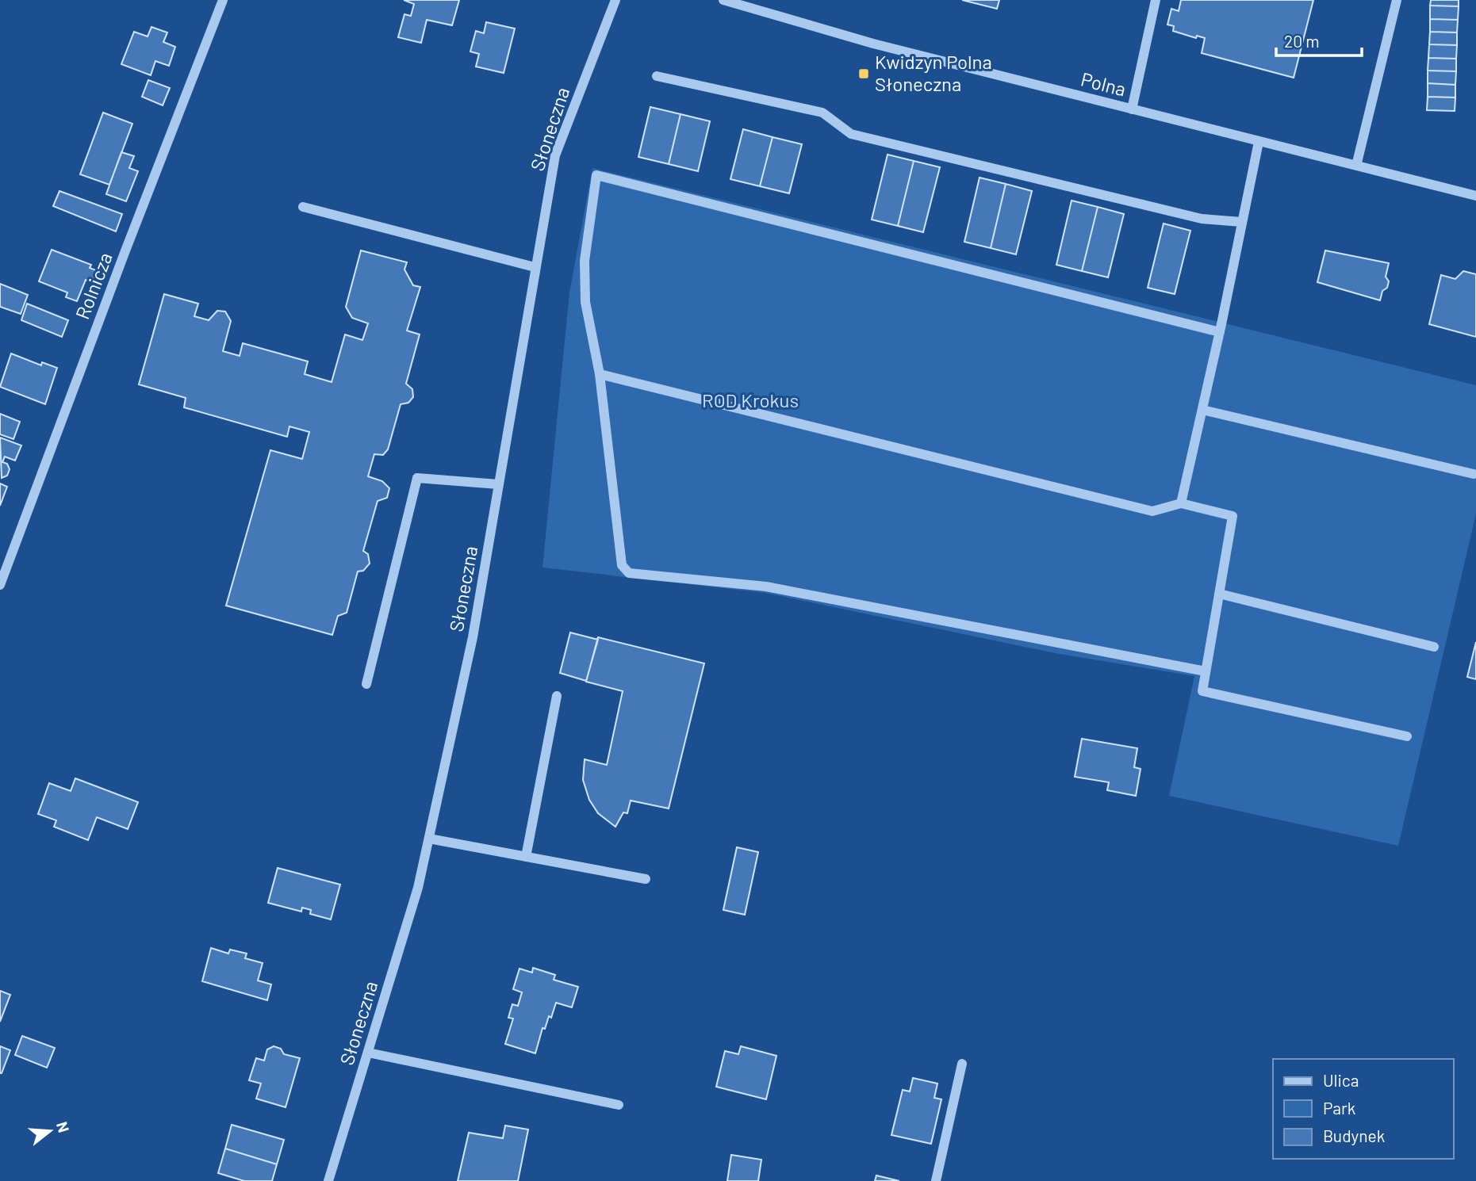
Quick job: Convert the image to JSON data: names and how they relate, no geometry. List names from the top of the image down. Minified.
{"streets":{"street":["Polna","Słoneczna","Rolnicza"]},"parks":["ROD Krokus"],"places":{"transit":["Kwidzyn Polna Słoneczna"]},"legend":["Ulica","Park","Budynek"],"scale_bar":"20 m","north":"right"}
